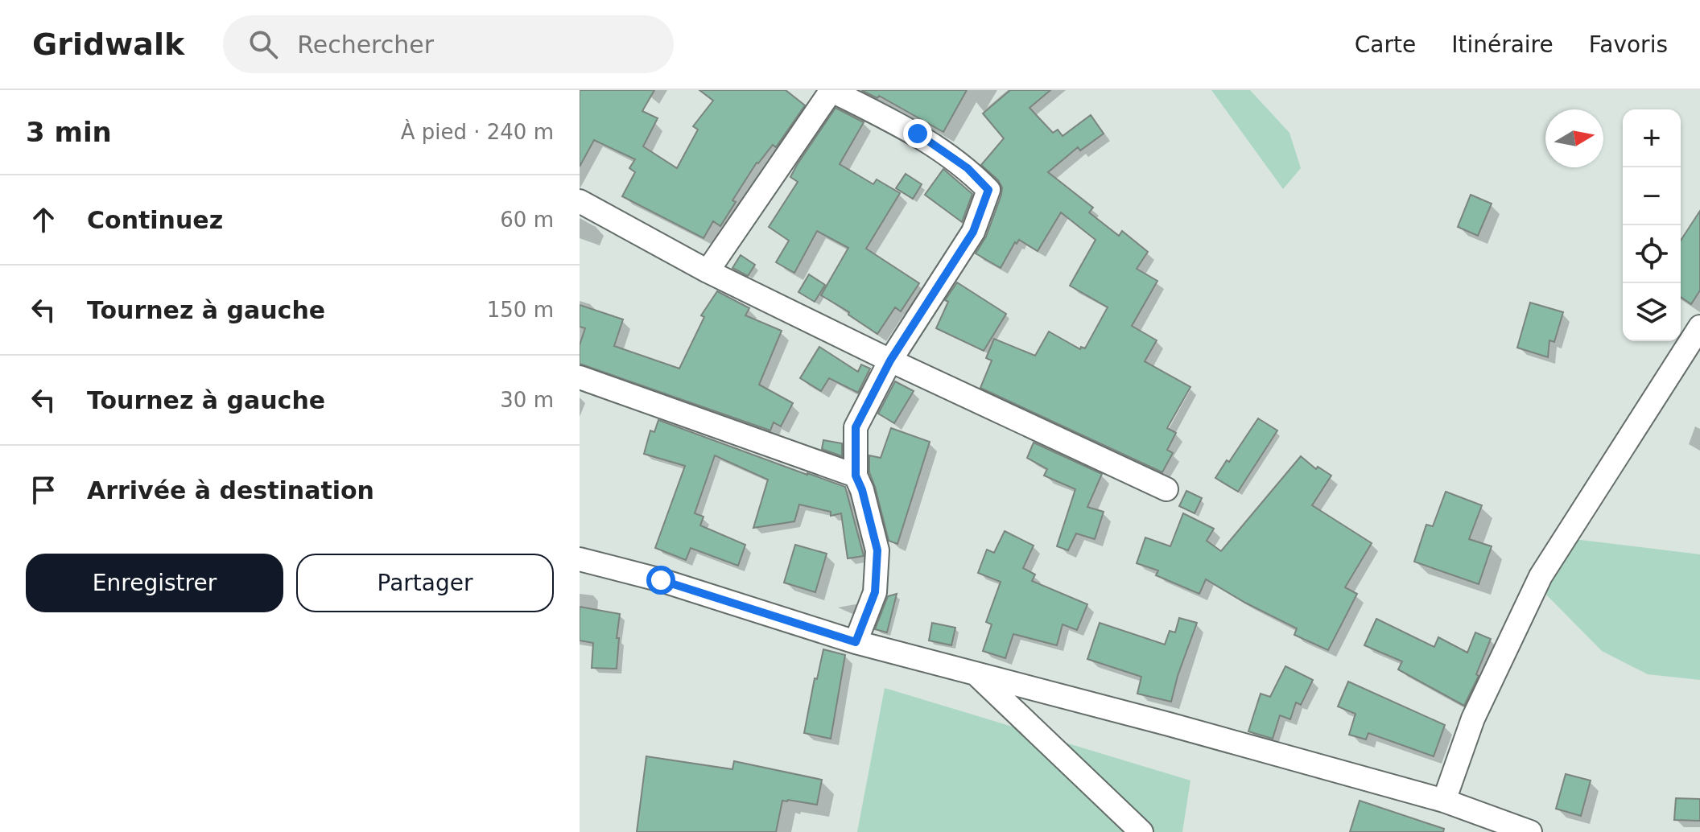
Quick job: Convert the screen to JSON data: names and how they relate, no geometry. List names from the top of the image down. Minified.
{"north":"right","page":{"header":"Gridwalk","search":"Rechercher","nav":["Carte","Itinéraire","Favoris"],"heading":["3 min","À pied · 240 m"],"map_buttons":["+","−"],"list":[["Continuez","60 m"],["Tournez à gauche","150 m"],["Tournez à gauche","30 m"],"Arrivée à destination"],"buttons":["Enregistrer","Partager"]}}
